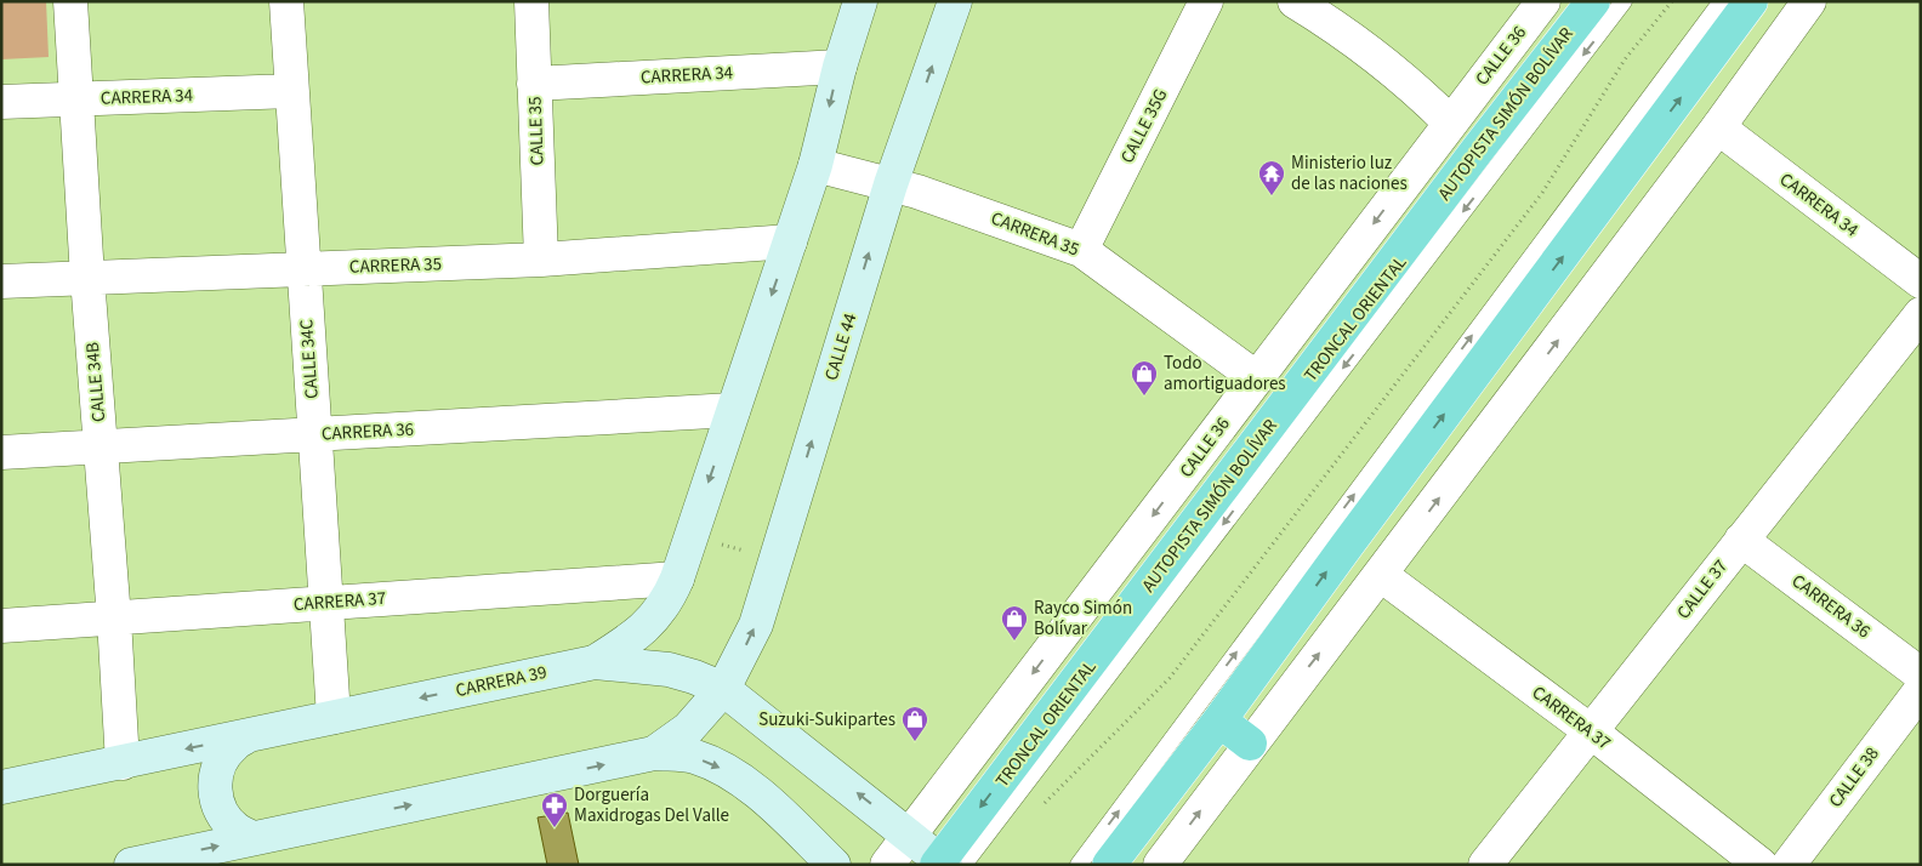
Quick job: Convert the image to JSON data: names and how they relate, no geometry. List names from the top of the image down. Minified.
{"streets":{"highway":["AUTOPISTA SIMÓN BOLÍVAR"],"main road":["CALLE 44","CARRERA 39"],"street":["CALLE 36","CARRERA 34","CALLE 35G","CALLE 35","CARRERA 35","CALLE 34C","CALLE 34B","CARRERA 36","CALLE 37","CARRERA 37","CALLE 38"],"lane":["TRONCAL ORIENTAL"]},"crossings":[["CALLE 36","CARRERA 35"],["CALLE 36","CARRERA 39"],["CARRERA 34","CALLE 35"],["CARRERA 34","CALLE 34C"],["CARRERA 34","CALLE 34B"],["AUTOPISTA SIMÓN BOLÍVAR","TRONCAL ORIENTAL"],["AUTOPISTA SIMÓN BOLÍVAR","CARRERA 39"],["CALLE 35G","CARRERA 35"],["CALLE 35","CARRERA 35"],["CARRERA 35","CALLE 44"],["CARRERA 35","CALLE 34C"],["CARRERA 35","CALLE 34B"],["TRONCAL ORIENTAL","CARRERA 39"],["CALLE 44","CARRERA 39"],["CALLE 34C","CARRERA 36"],["CALLE 34C","CARRERA 37"],["CALLE 34C","CARRERA 39"],["CALLE 34B","CARRERA 36"],["CALLE 34B","CARRERA 37"],["CALLE 34B","CARRERA 39"],["CARRERA 36","CALLE 37"],["CALLE 37","CARRERA 37"]],"places":{"temple":["Ministerio luz de las naciones"],"shop":["Todo amortiguadores","Rayco Simón Bolívar","Suzuki-Sukipartes"],"pharmacy":["Dorguería Maxidrogas Del Valle"]}}
